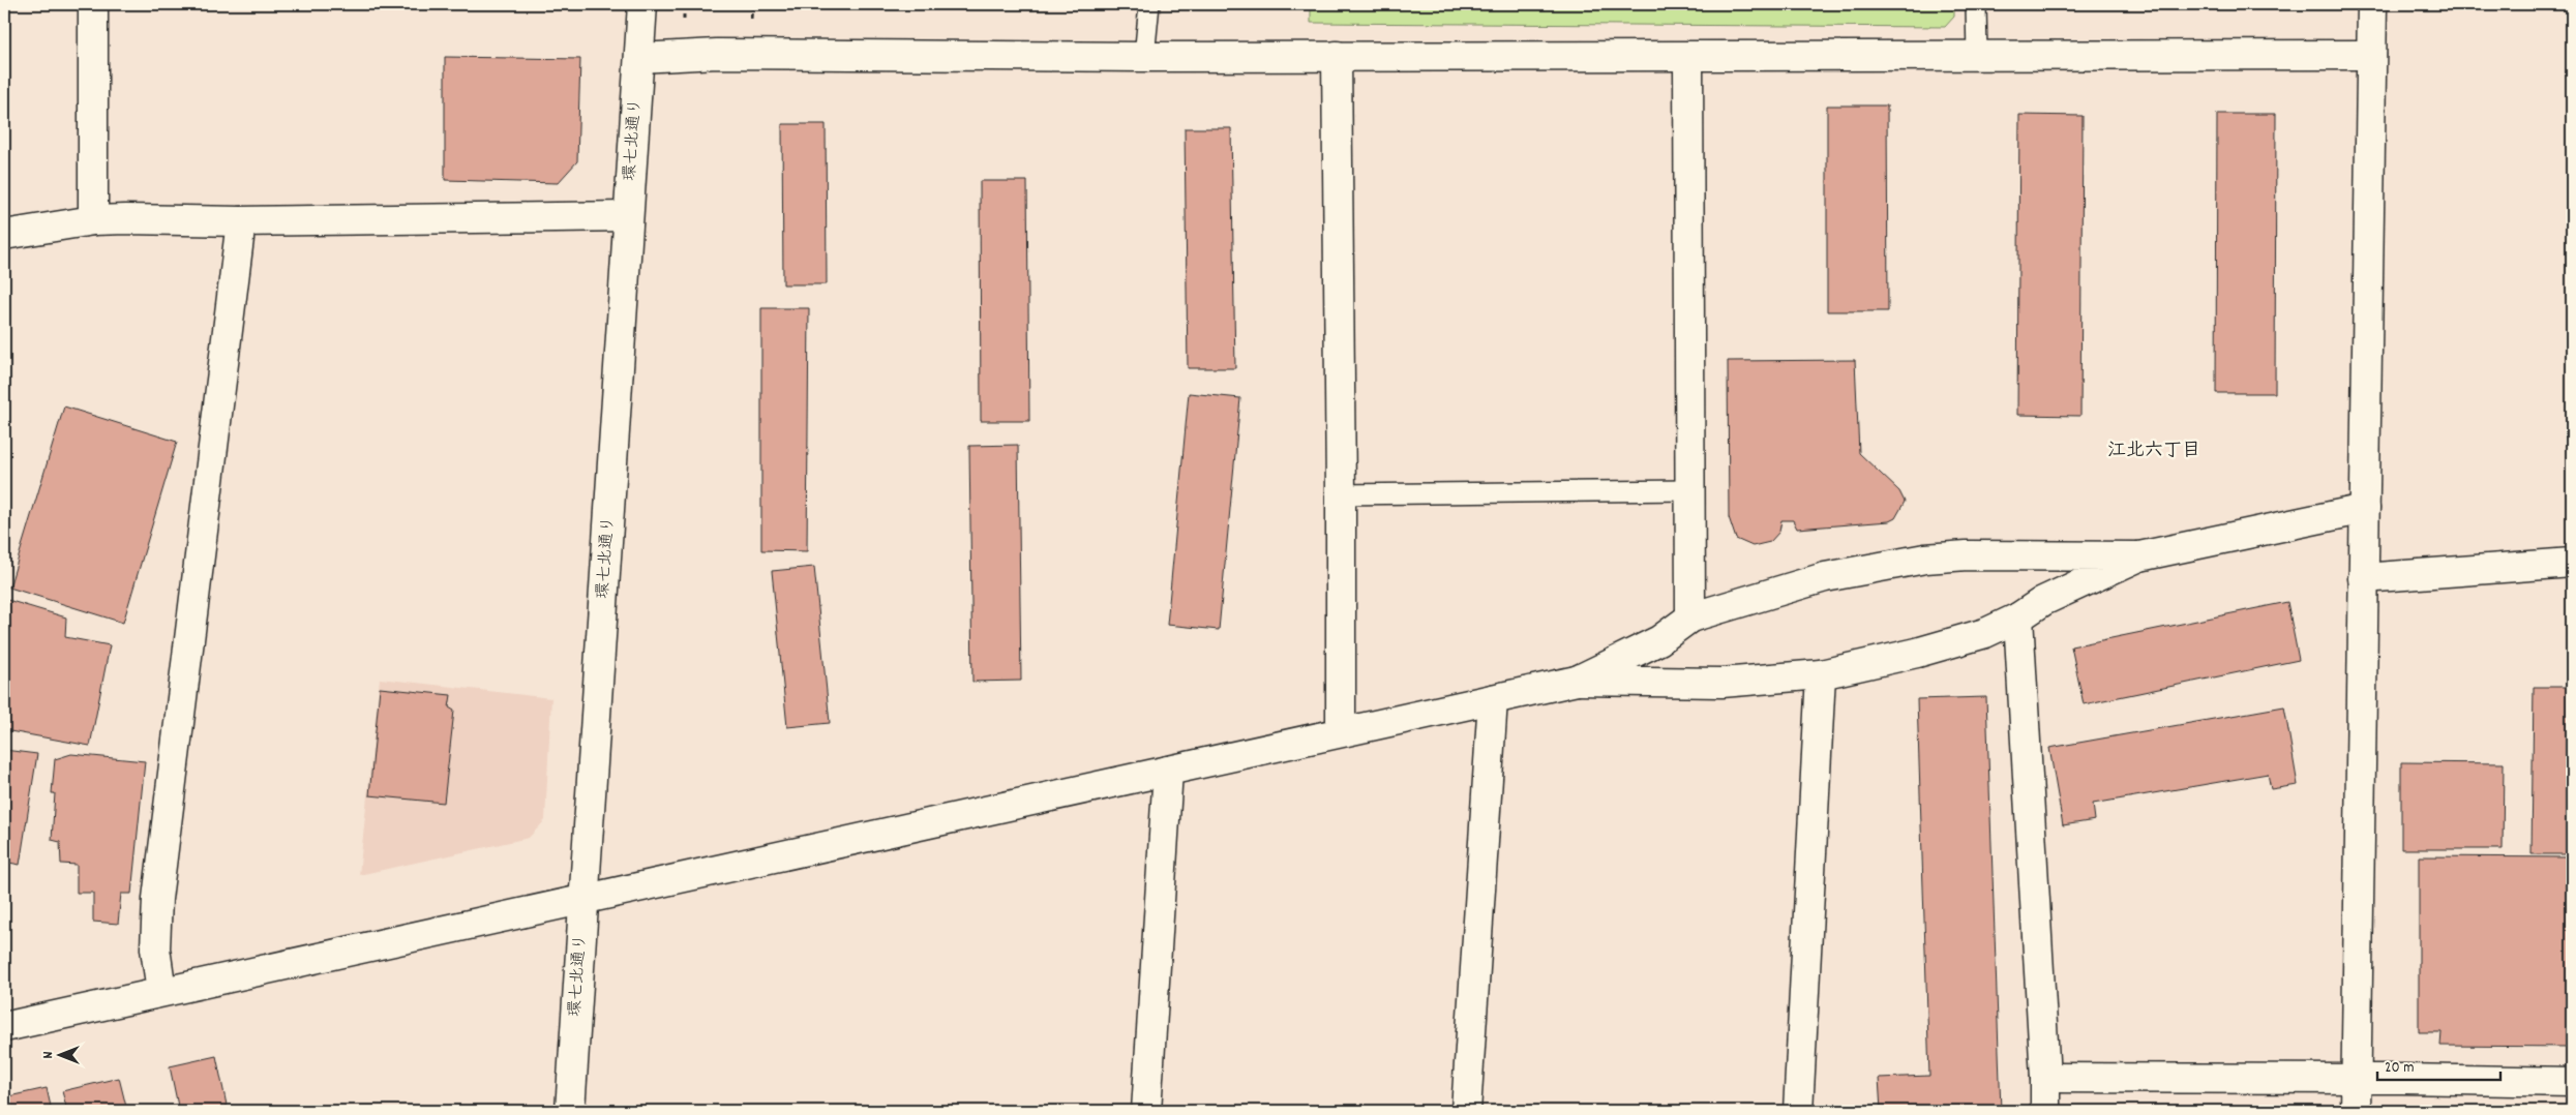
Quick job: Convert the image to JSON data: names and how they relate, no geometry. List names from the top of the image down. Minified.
{"streets":{"street":["環七北通り"]},"districts":["江北六丁目"],"scale_bar":"20 m","north":"left"}
